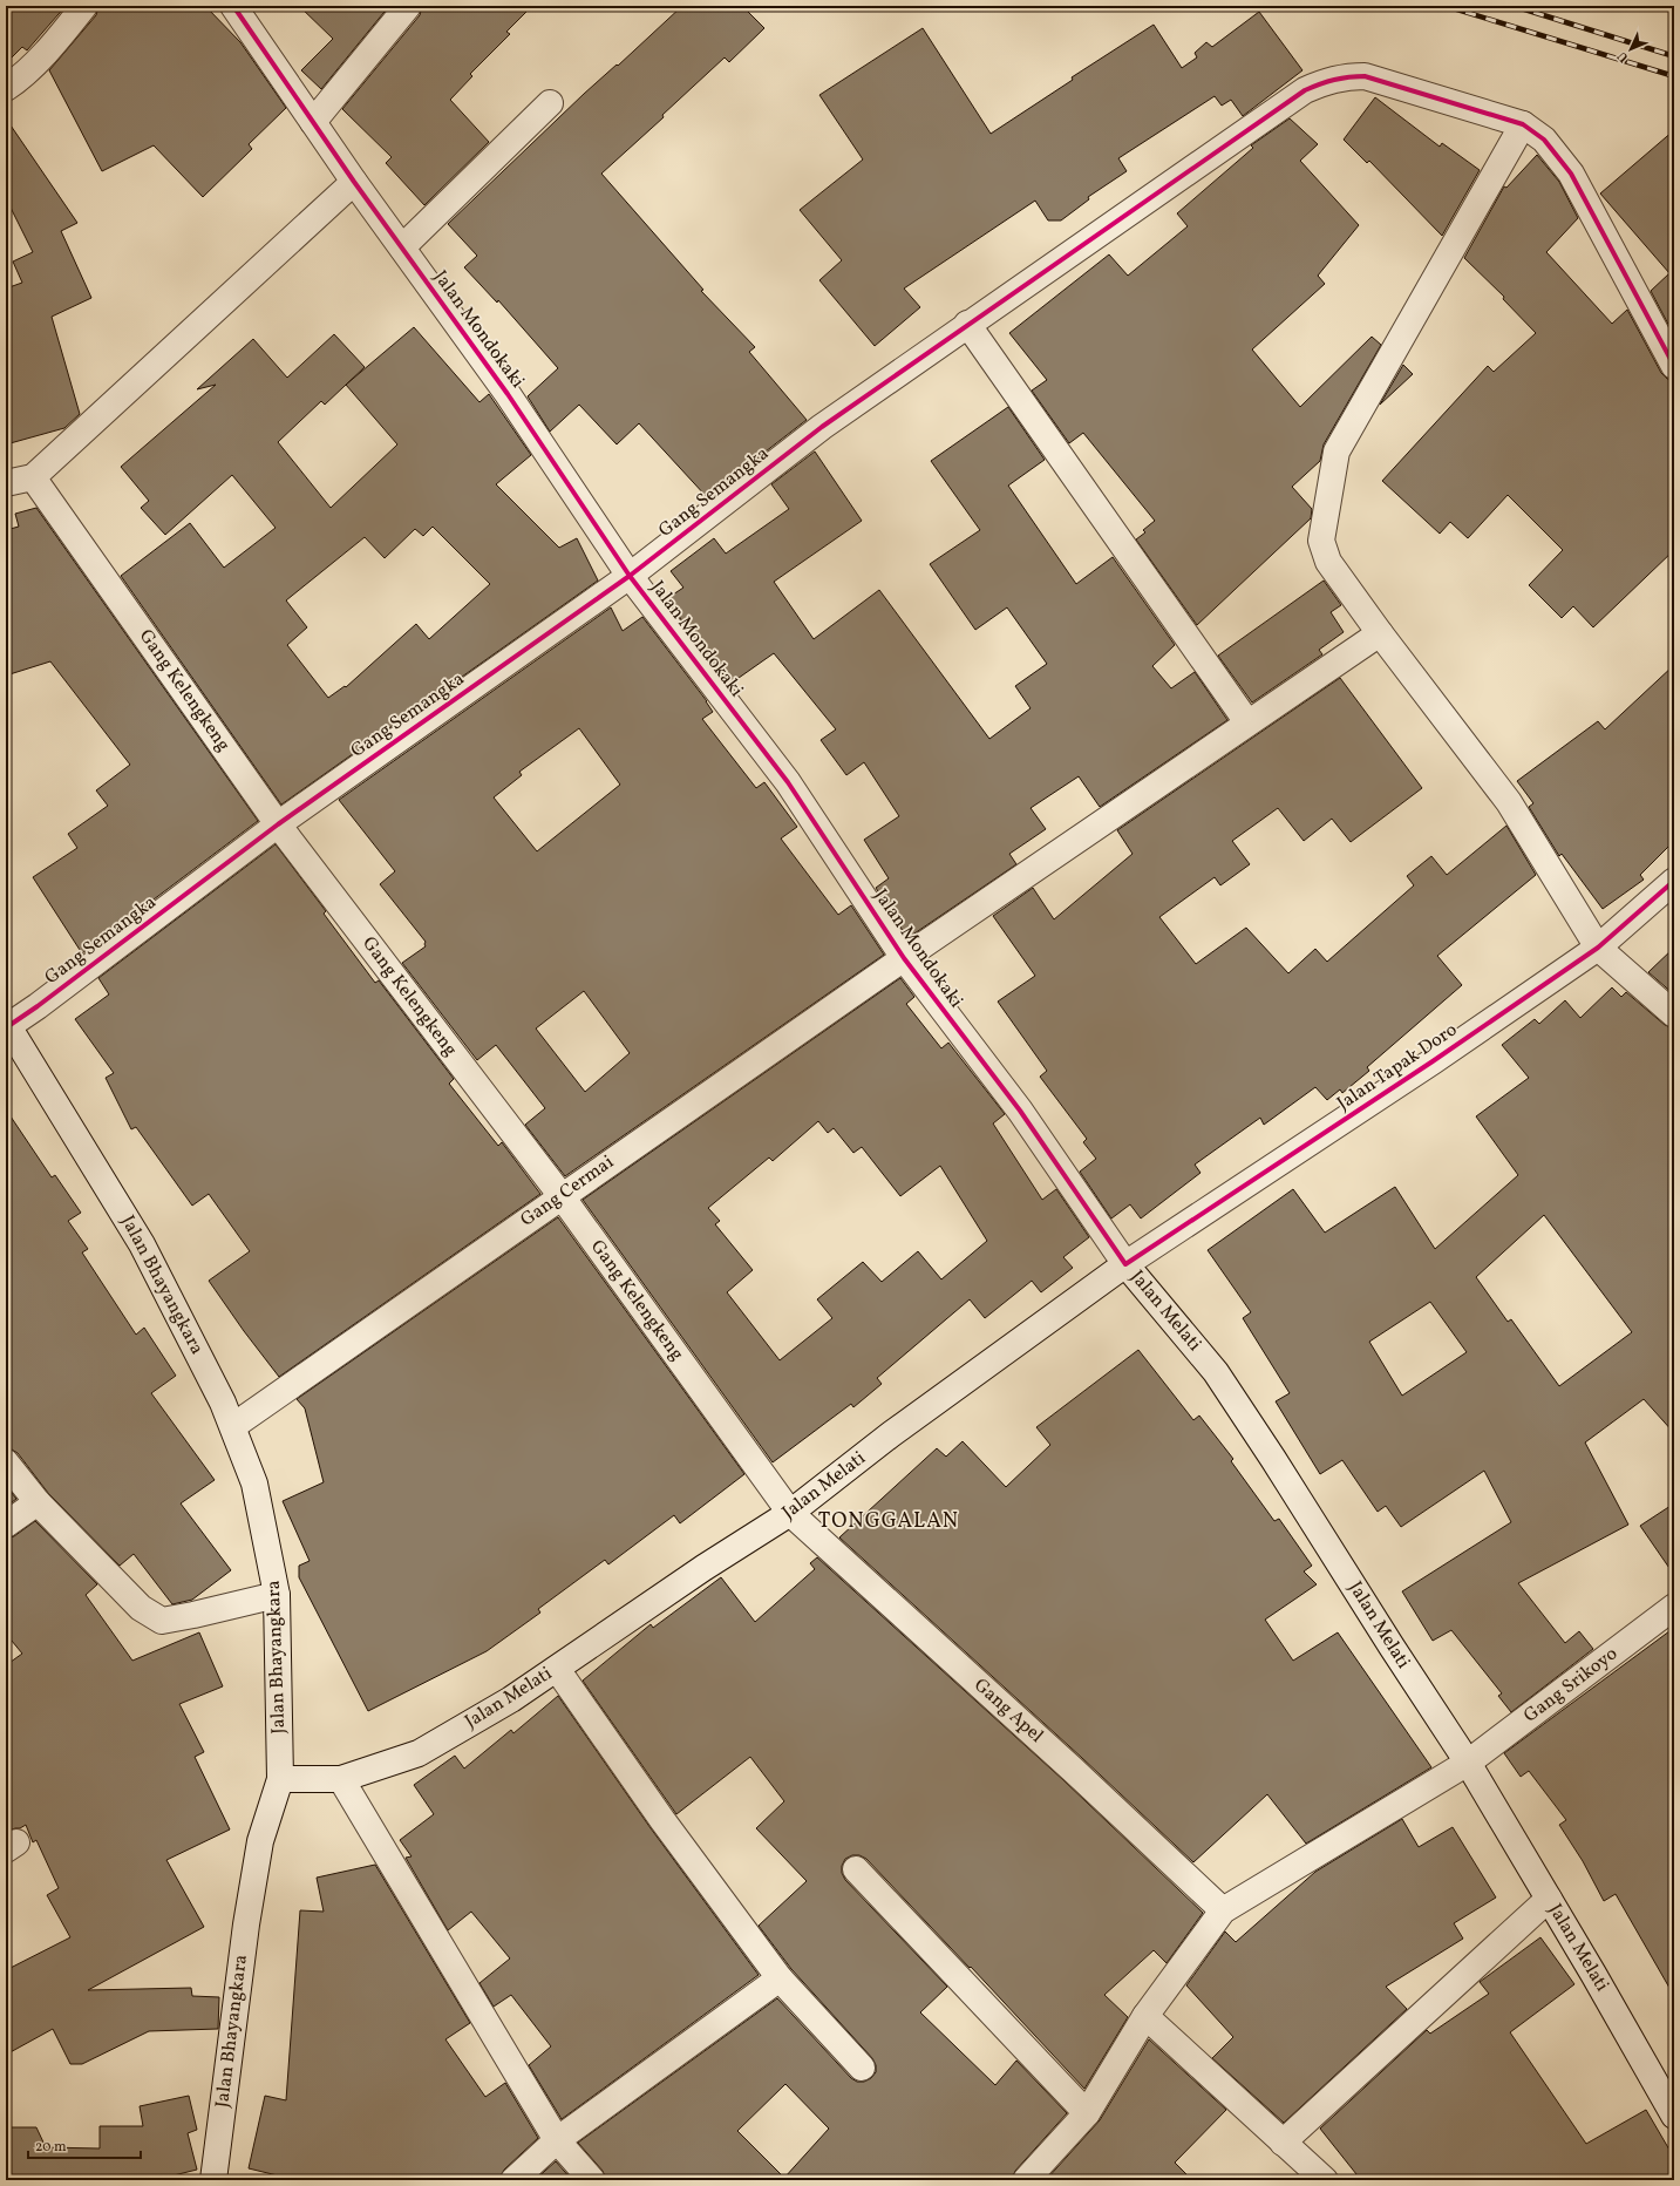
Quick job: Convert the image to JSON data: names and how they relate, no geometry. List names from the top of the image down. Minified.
{"streets":{"street":["Jalan Mondokaki","Gang Semangka","Gang Kelengkeng","Jalan Tapak Doro","Gang Cermai","Jalan Bhayangkara","Jalan Melati","Gang Srikoyo","Gang Apel"]},"crossings":[["Jalan Mondokaki","Gang Semangka"],["Jalan Mondokaki","Jalan Tapak Doro"],["Jalan Mondokaki","Gang Cermai"],["Jalan Mondokaki","Jalan Melati"],["Gang Semangka","Gang Kelengkeng"],["Gang Semangka","Jalan Bhayangkara"],["Gang Kelengkeng","Gang Cermai"],["Gang Kelengkeng","Jalan Melati"],["Gang Kelengkeng","Gang Apel"],["Jalan Tapak Doro","Jalan Melati"],["Gang Cermai","Jalan Bhayangkara"],["Jalan Bhayangkara","Jalan Melati"],["Jalan Melati","Gang Srikoyo"],["Jalan Melati","Gang Apel"],["Gang Srikoyo","Gang Apel"]],"districts":["TONGGALAN"],"scale_bar":"20 m","north":"bottom left"}
